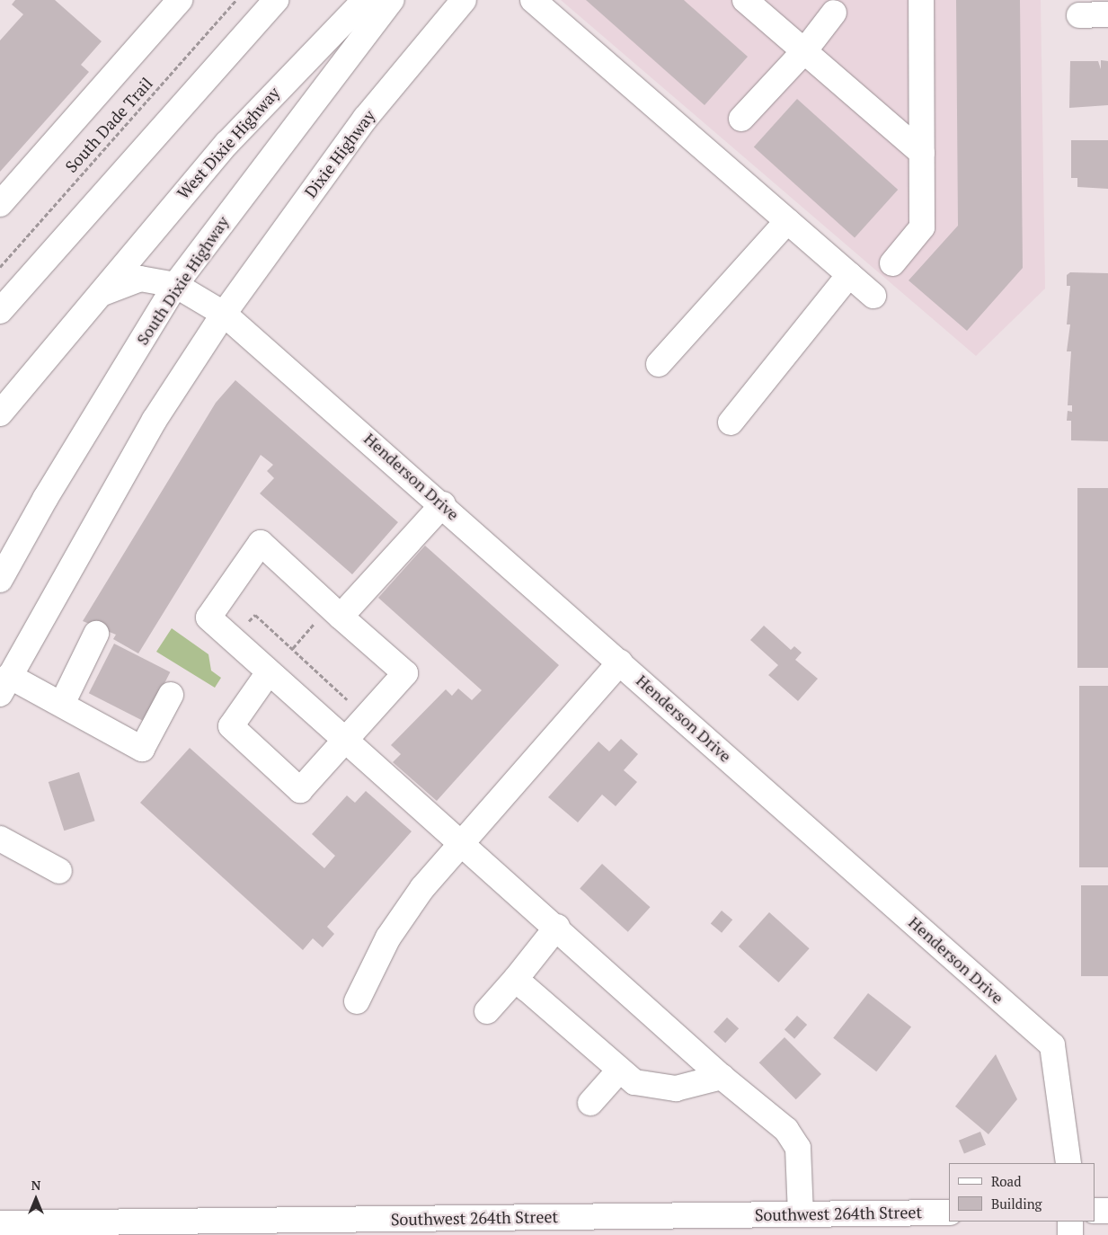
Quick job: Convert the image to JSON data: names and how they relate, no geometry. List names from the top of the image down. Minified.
{"streets":{"main road":["West Dixie Highway","Dixie Highway","South Dixie Highway","Henderson Drive","Southwest 264th Street"],"path":["South Dade Trail"]},"crossings":[["West Dixie Highway","South Dixie Highway"],["West Dixie Highway","Henderson Drive"],["Dixie Highway","Henderson Drive"],["South Dixie Highway","Henderson Drive"]],"legend":["Road","Building"],"north":"top"}
